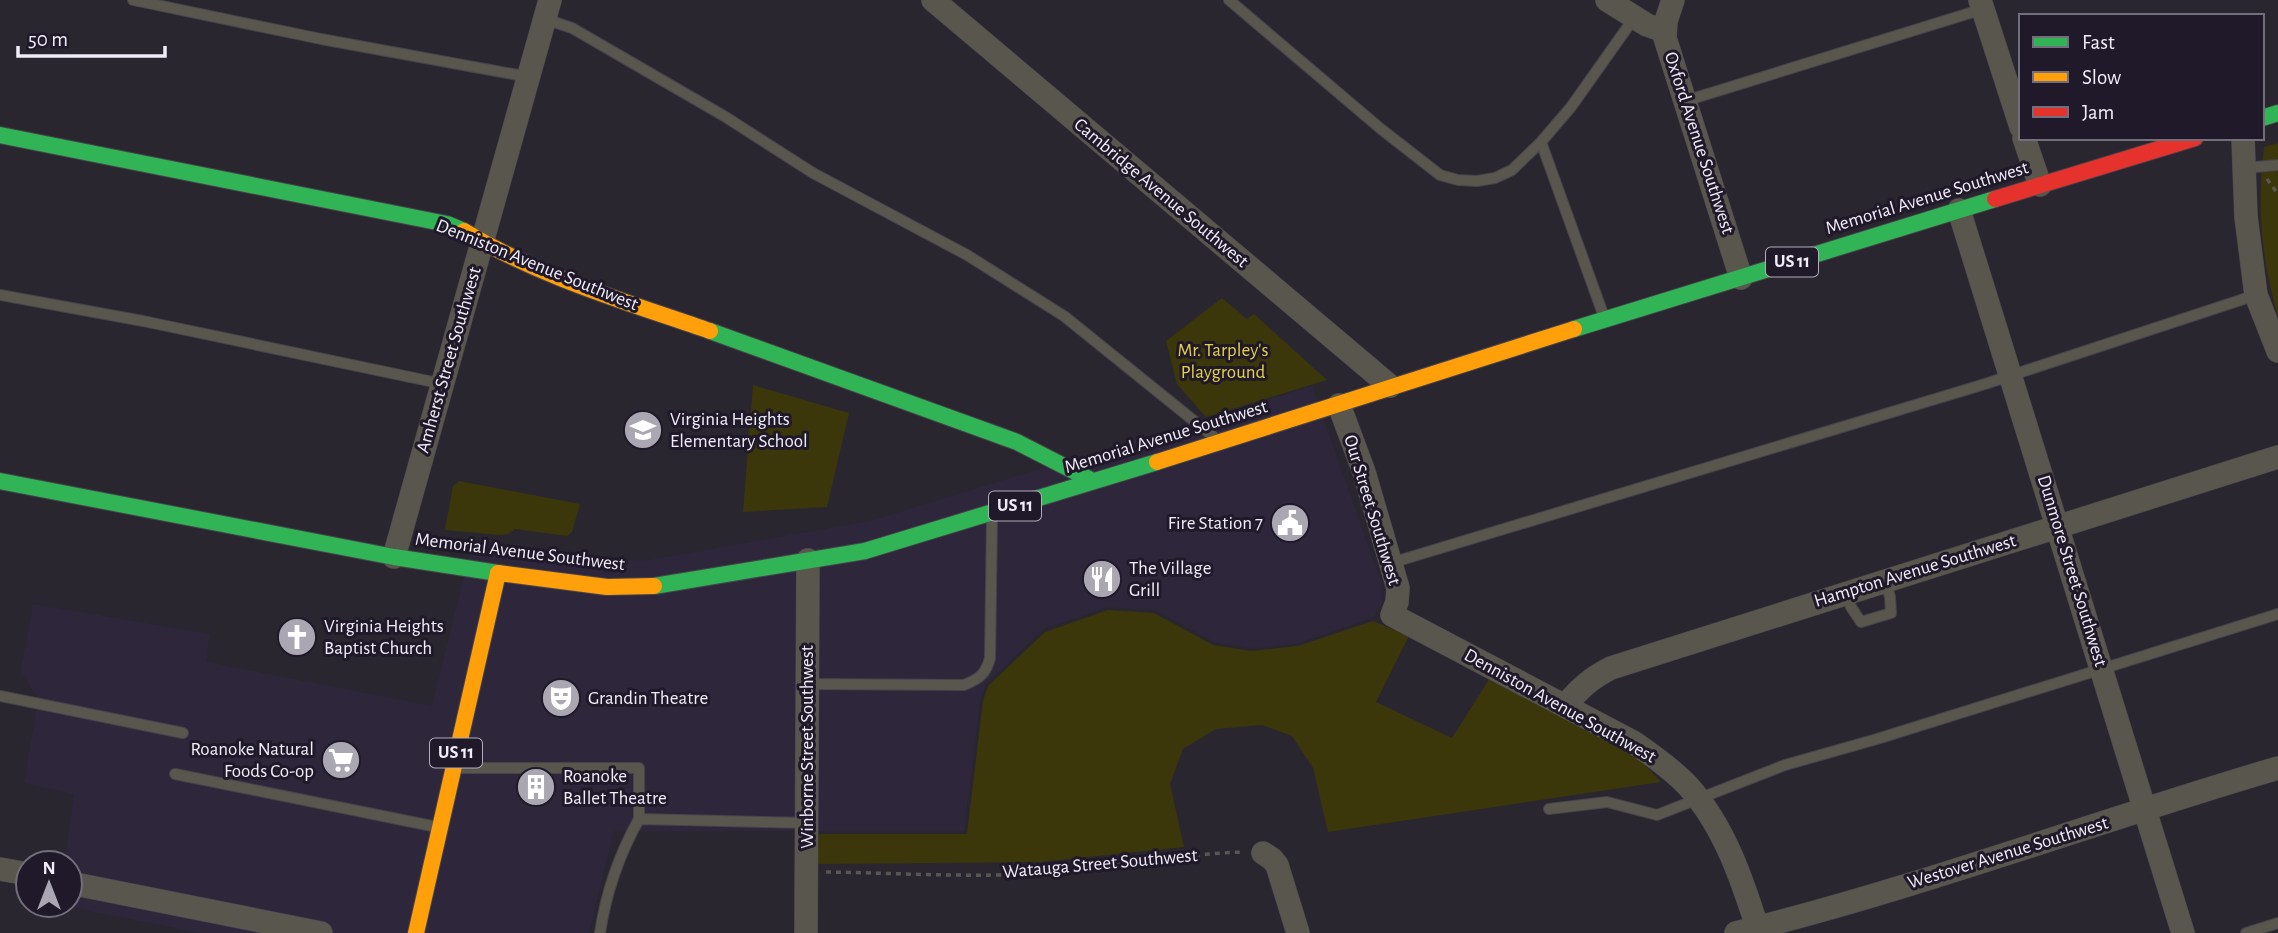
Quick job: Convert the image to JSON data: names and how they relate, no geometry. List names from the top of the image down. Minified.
{"streets":{"main road":["Memorial Avenue Southwest","US 11","Denniston Avenue Southwest"],"street":["Oxford Avenue Southwest","Cambridge Avenue Southwest","Amherst Street Southwest","Our Street Southwest","Hampton Avenue Southwest","Dunmore Street Southwest","Winborne Street Southwest","Westover Avenue Southwest"],"path":["Watauga Street Southwest"]},"crossings":[["Oxford Avenue Southwest","Memorial Avenue Southwest"],["Cambridge Avenue Southwest","Memorial Avenue Southwest"],["Memorial Avenue Southwest","US 11"],["Memorial Avenue Southwest","Denniston Avenue Southwest"],["Memorial Avenue Southwest","Amherst Street Southwest"],["Memorial Avenue Southwest","Our Street Southwest"],["Memorial Avenue Southwest","Dunmore Street Southwest"],["Memorial Avenue Southwest","Winborne Street Southwest"],["Denniston Avenue Southwest","Amherst Street Southwest"],["Denniston Avenue Southwest","Our Street Southwest"],["Denniston Avenue Southwest","Hampton Avenue Southwest"],["Denniston Avenue Southwest","Westover Avenue Southwest"],["Hampton Avenue Southwest","Dunmore Street Southwest"],["Dunmore Street Southwest","Westover Avenue Southwest"],["Winborne Street Southwest","Watauga Street Southwest"]],"parks":["Mr. Tarpley's Playground"],"places":{"school or university":["Virginia Heights Elementary School"],"public building":["Fire Station 7"],"restaurant":["The Village Grill"],"church":["Virginia Heights Baptist Church"],"theatre":["Grandin Theatre"],"supermarket":["Roanoke Natural Foods Co-op"],"building":["Roanoke Ballet Theatre"]},"legend":["Fast","Slow","Jam"],"scale_bar":"50 m","north":"top"}
